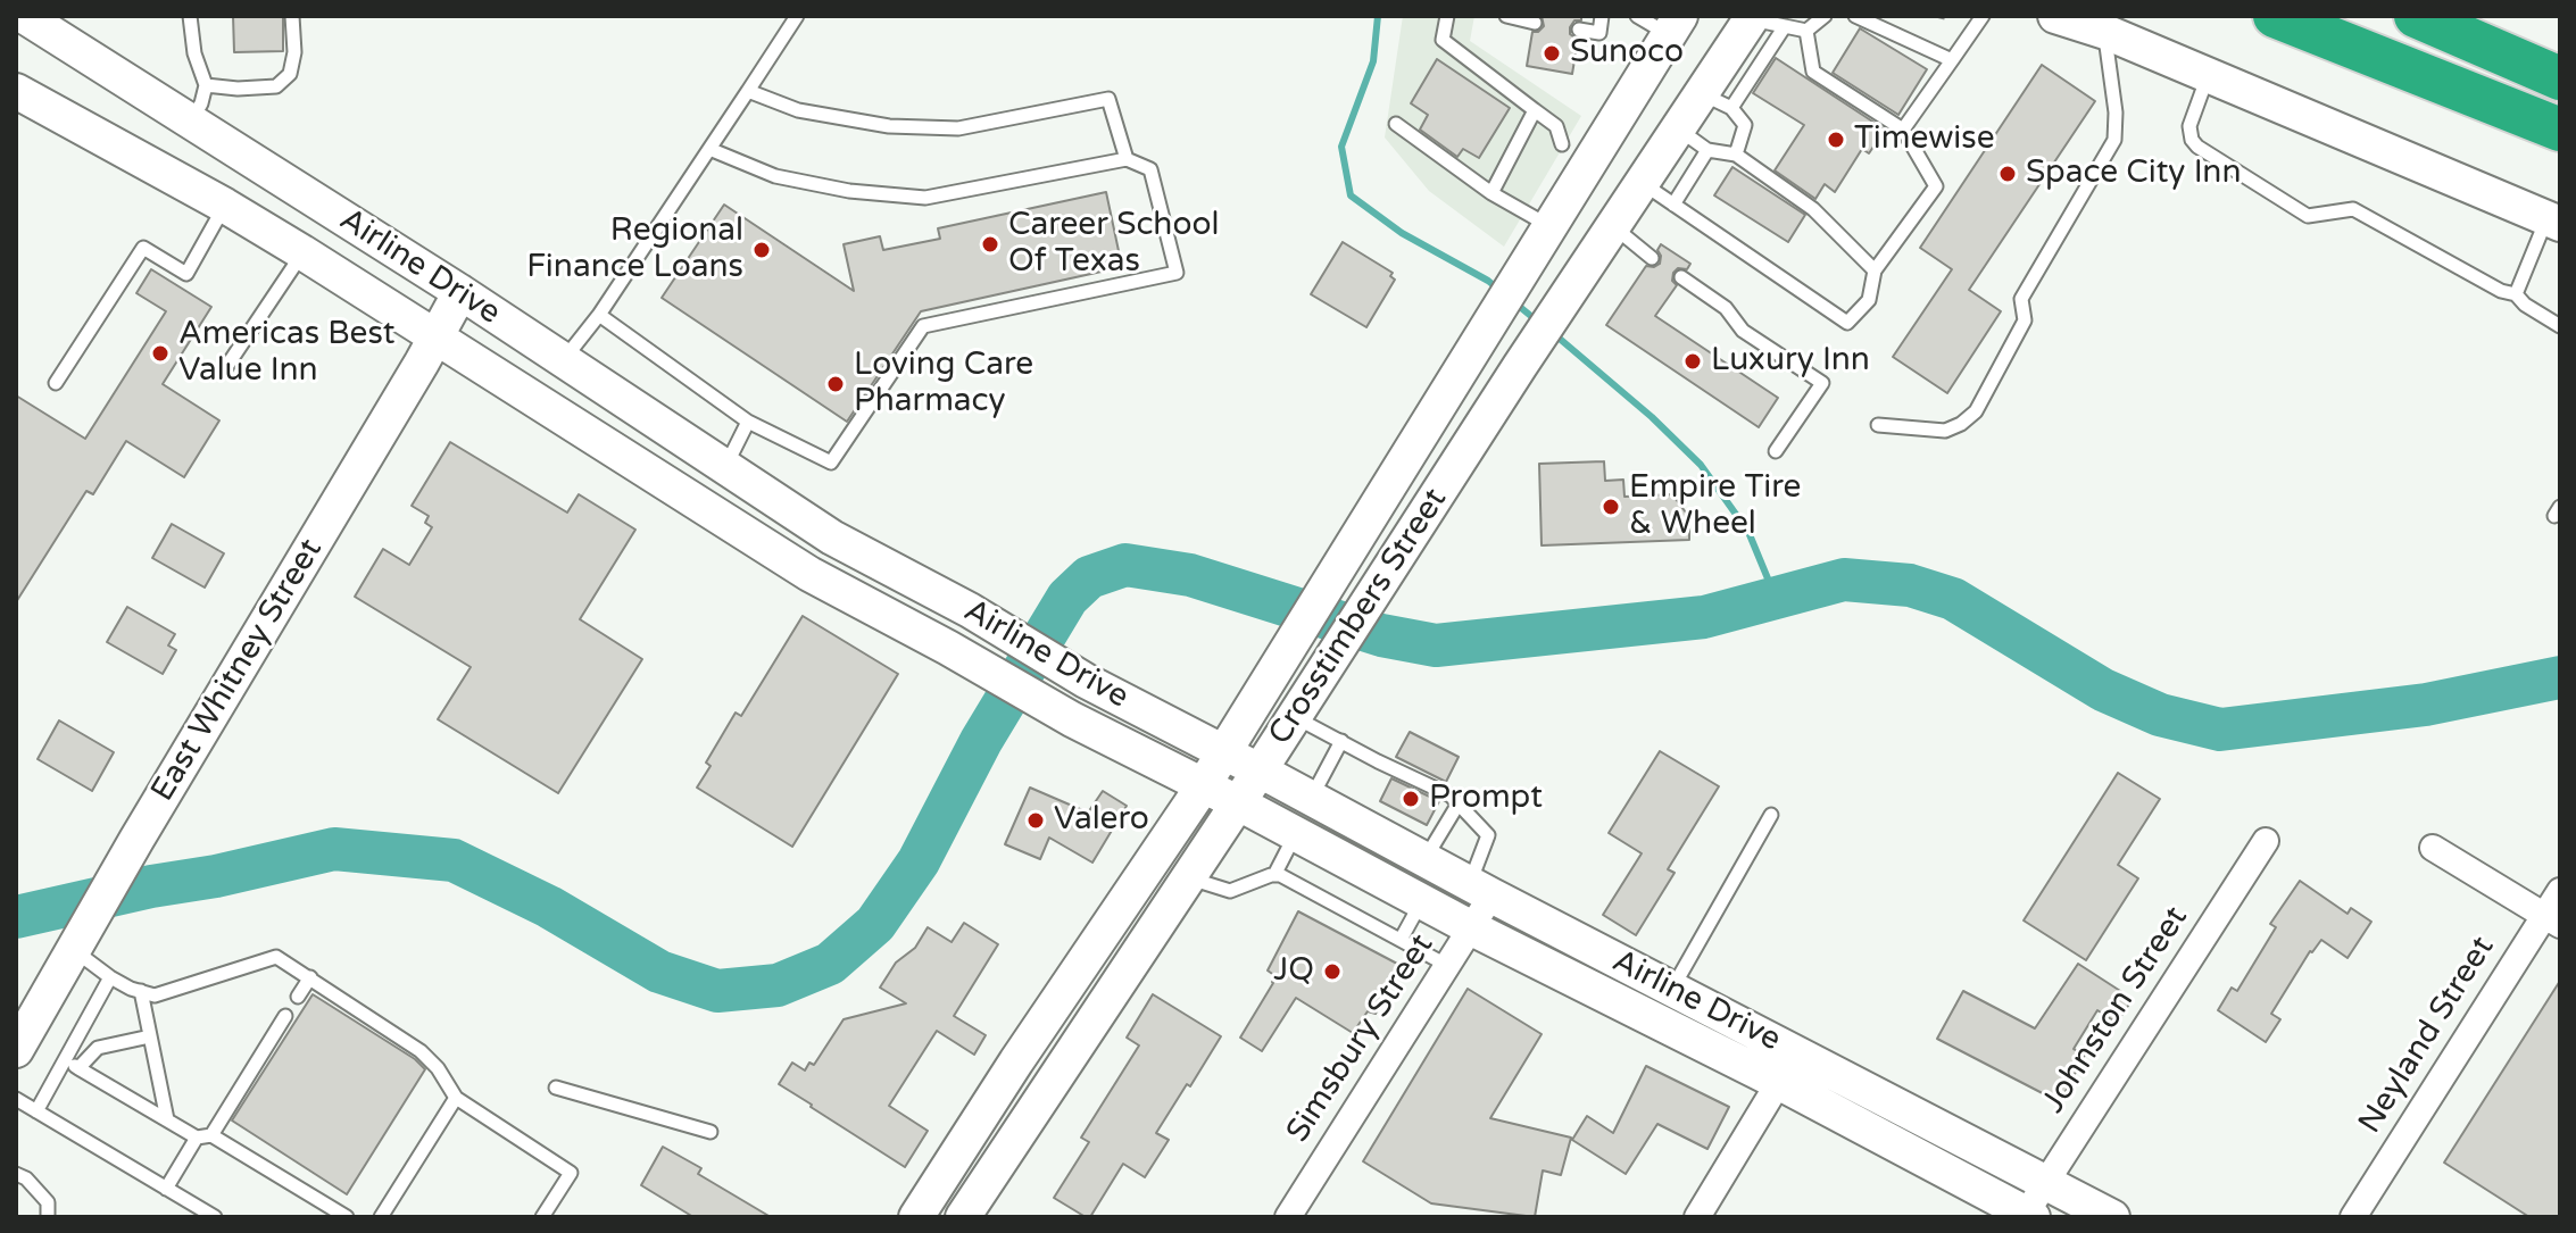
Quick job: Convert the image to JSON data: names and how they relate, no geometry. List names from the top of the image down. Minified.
{"streets":{"main road":["Airline Drive","Crosstimbers Street","East Whitney Street"],"street":["Johnston Street","Neyland Street","Simsbury Street"]},"crossings":[["Airline Drive","Crosstimbers Street"],["Airline Drive","East Whitney Street"],["Airline Drive","Johnston Street"],["Airline Drive","Simsbury Street"]],"places":["Sunoco","Timewise","Space City Inn","Career School Of Texas","Regional Finance Loans","Americas Best Value Inn","Luxury Inn","Loving Care Pharmacy","Empire Tire & Wheel","Prompt","Valero","JQ"]}
